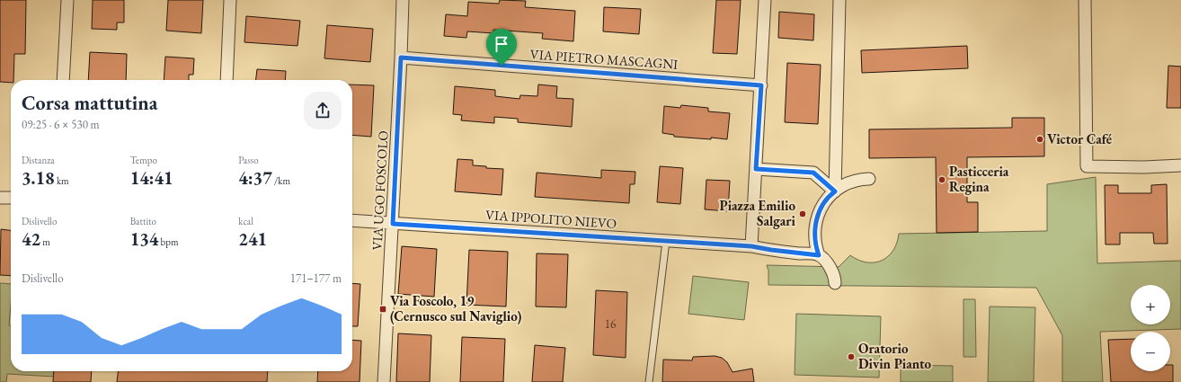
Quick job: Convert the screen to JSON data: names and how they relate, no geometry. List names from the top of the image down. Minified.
{"streets":{"street":["VIA PIETRO MASCAGNI","VIA UGO FOSCOLO","VIA IPPOLITO NIEVO"]},"crossings":[["VIA PIETRO MASCAGNI","VIA UGO FOSCOLO"],["VIA UGO FOSCOLO","VIA IPPOLITO NIEVO"]],"places":{"other":["Victor Café","Pasticceria Regina","Piazza Emilio Salgari","Oratorio Divin Pianto"],"transit":["Via Foscolo, 19 (Cernusco sul Naviglio)"]},"house_numbers":["16"],"page":{"heading":["Corsa mattutina","09:25 · 6 × 530 m"],"stats":[["Distanza","3.18 km"],["Tempo","14:41"],["Passo","4:37 /km"],["Dislivello","42 m"],["Battito","134 bpm"],["kcal","241"]],"chart":["Dislivello","171–177 m"],"map_buttons":["+","−"]}}
